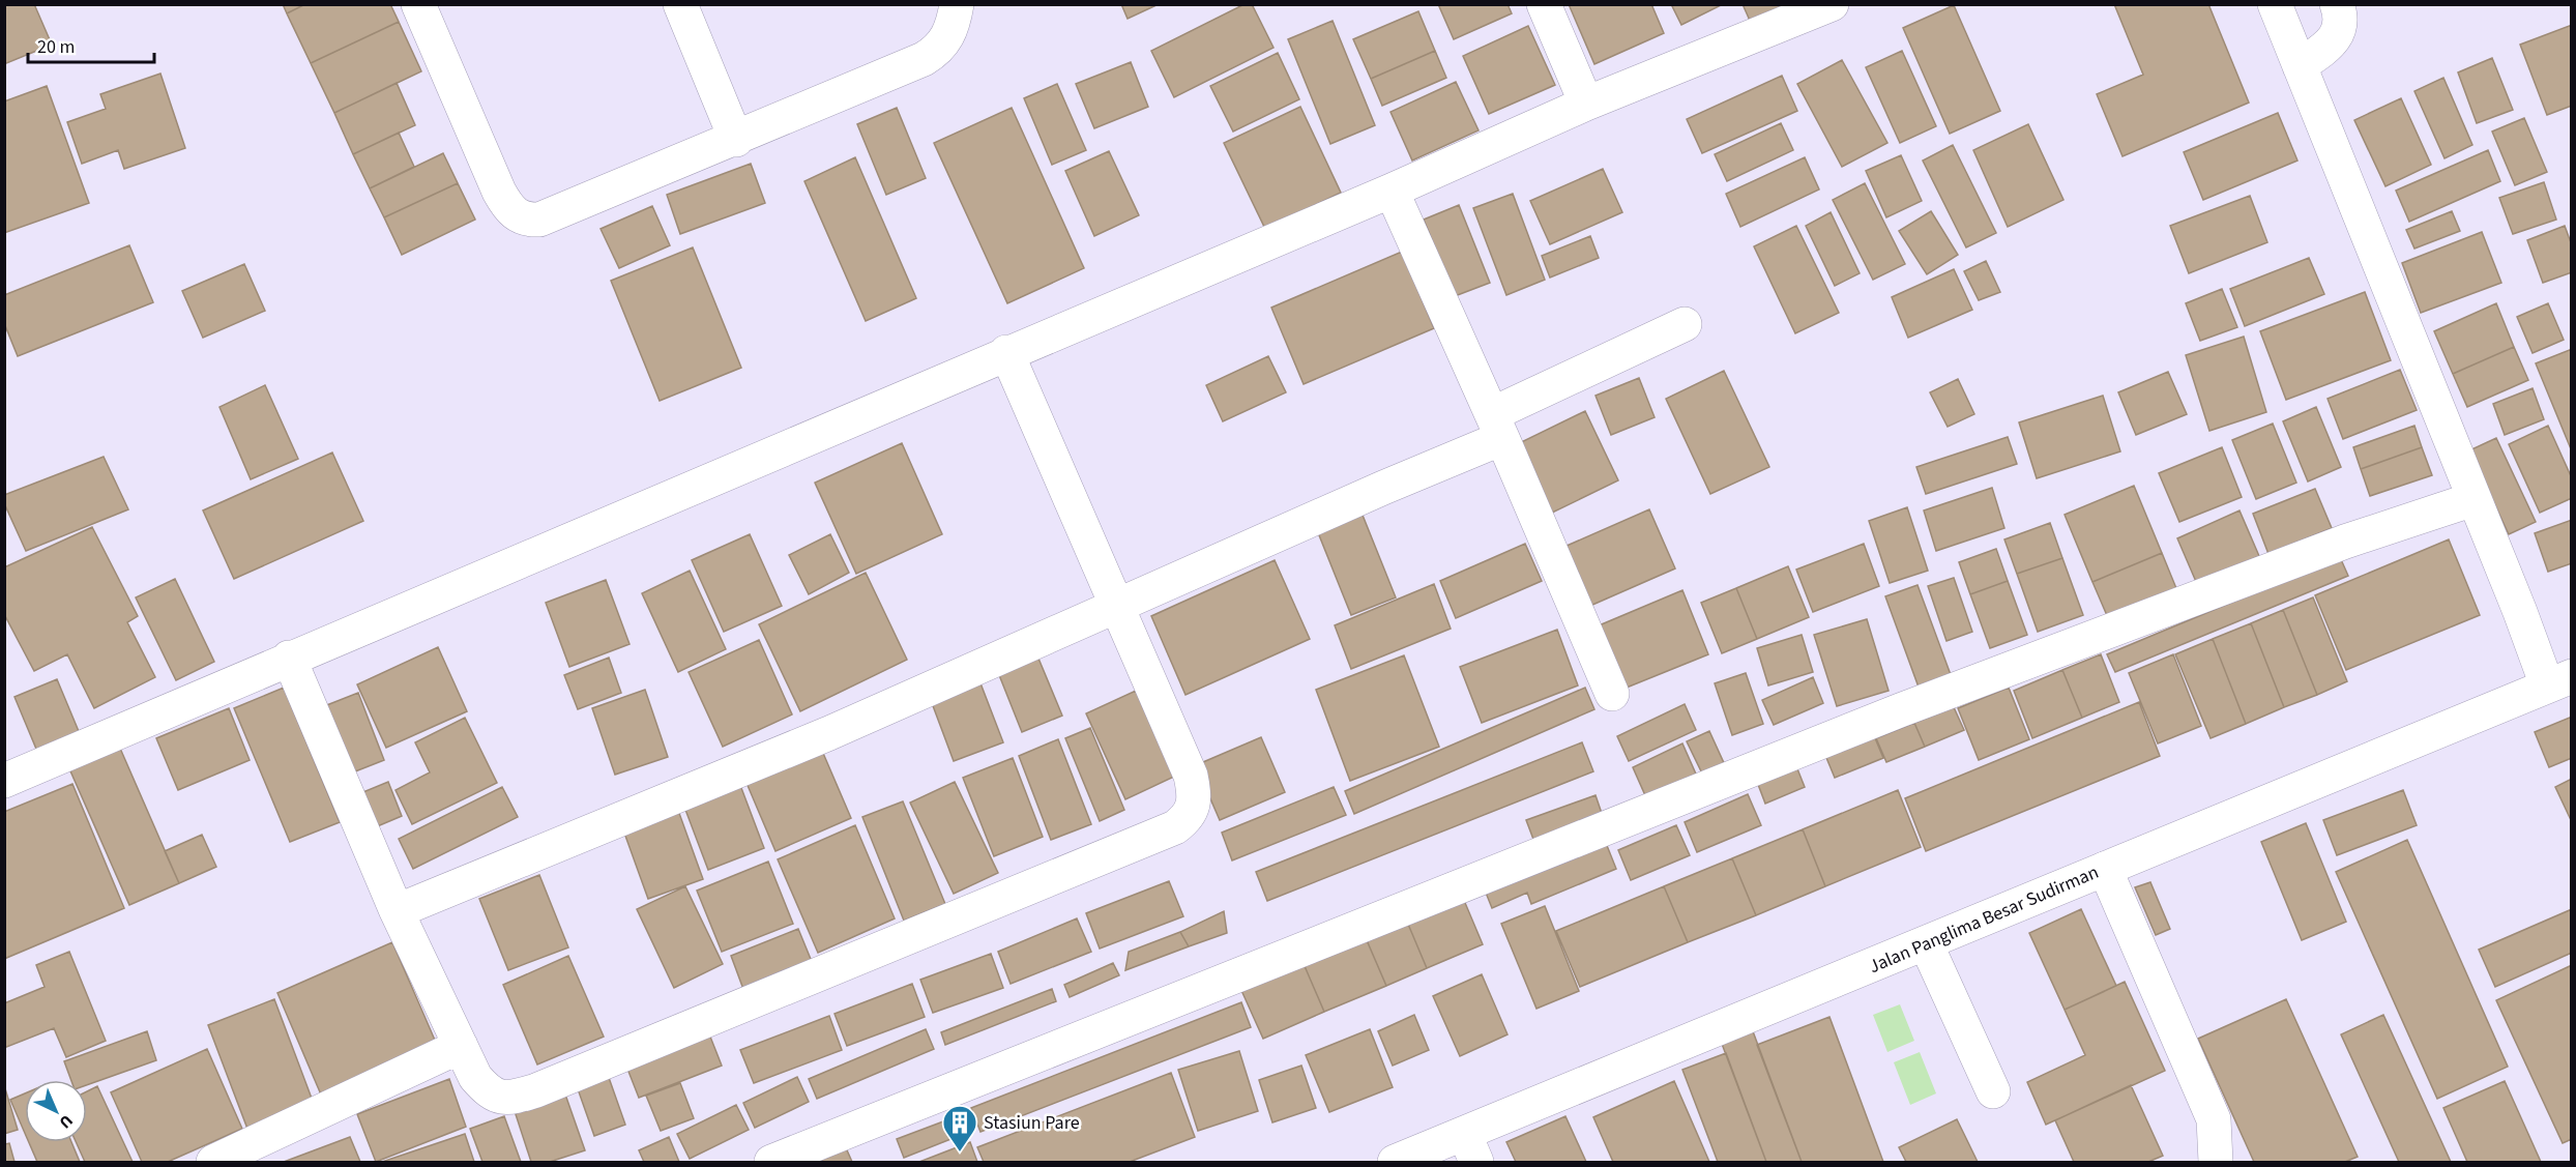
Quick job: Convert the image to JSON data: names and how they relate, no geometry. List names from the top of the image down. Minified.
{"streets":{"street":["Jalan Panglima Besar Sudirman"]},"places":{"building":["Stasiun Pare"]},"scale_bar":"20 m","north":"bottom right"}
